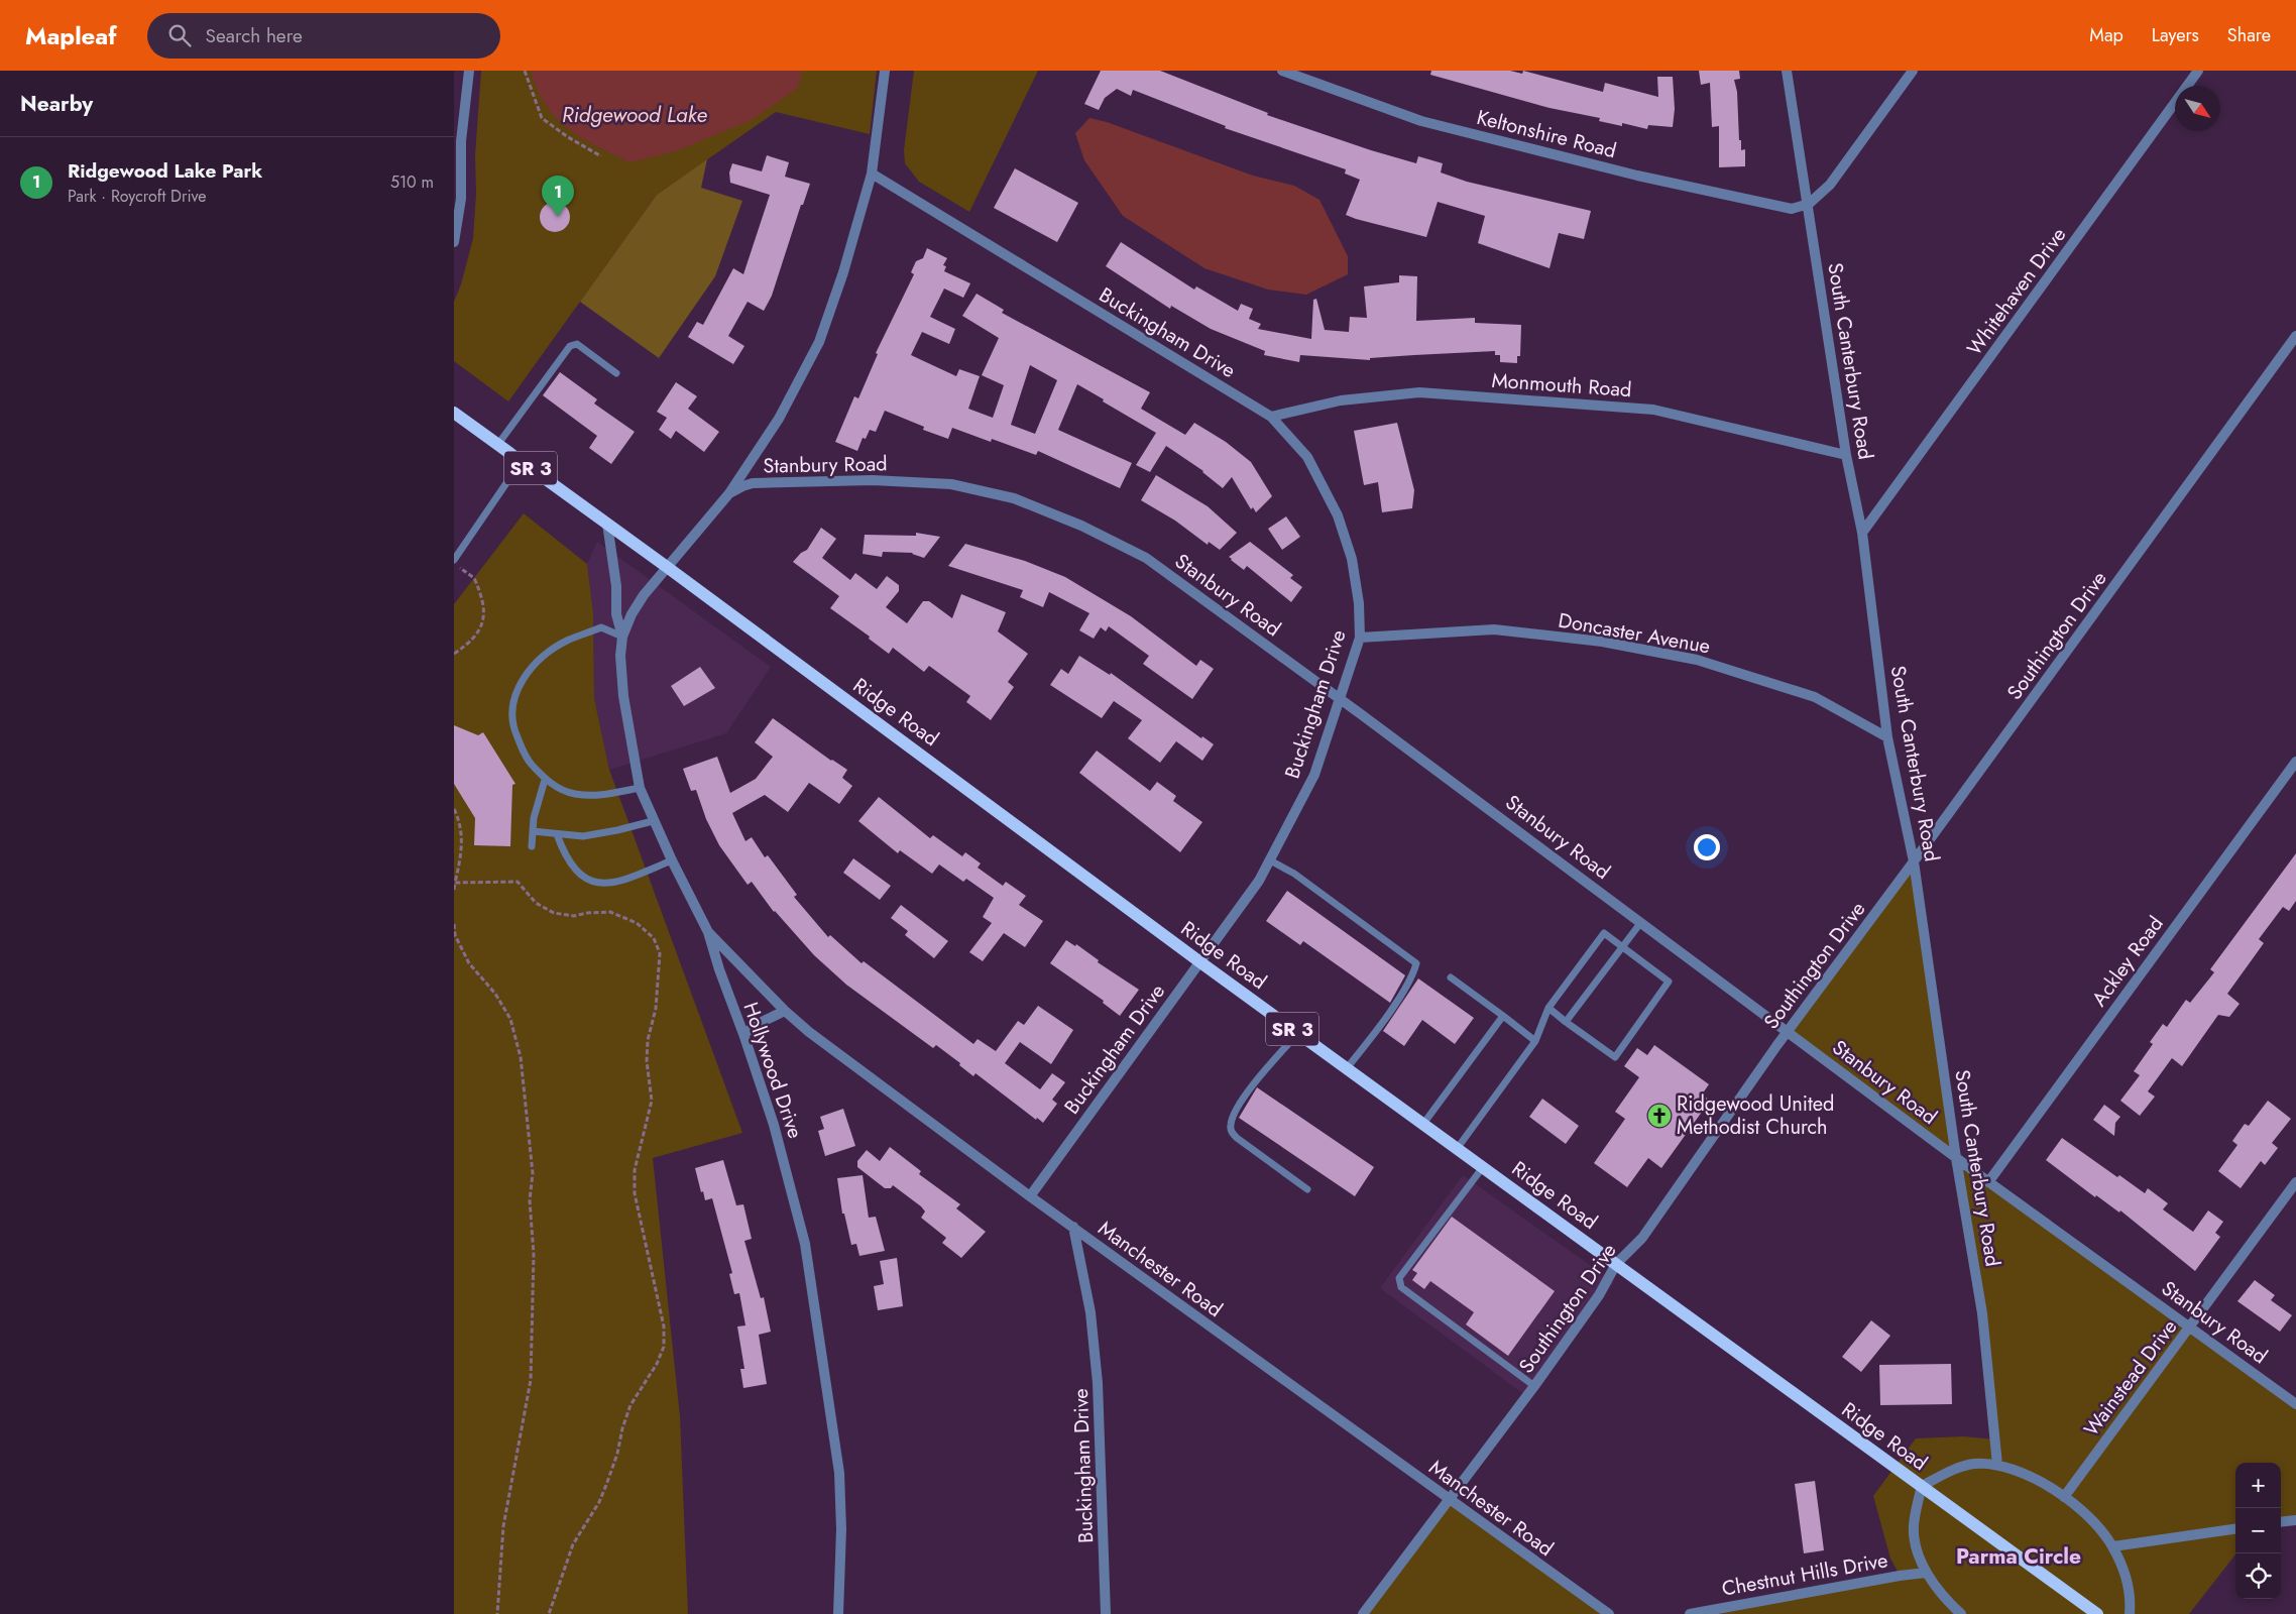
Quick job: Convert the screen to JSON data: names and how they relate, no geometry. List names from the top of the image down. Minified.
{"streets":{"main road":["SR 3","Ridge Road"],"street":["Keltonshire Road","Whitehaven Drive","Buckingham Drive","South Canterbury Road","Monmouth Road","Stanbury Road","Doncaster Avenue","Southington Drive","Ackley Road","Hollywood Drive","Manchester Road","Wainstead Drive","Chestnut Hills Drive"]},"crossings":[["Keltonshire Road","South Canterbury Road"],["Whitehaven Drive","South Canterbury Road"],["Buckingham Drive","Monmouth Road"],["Buckingham Drive","Stanbury Road"],["Buckingham Drive","Doncaster Avenue"],["Buckingham Drive","Ridge Road"],["Buckingham Drive","Hollywood Drive"],["Buckingham Drive","Manchester Road"],["South Canterbury Road","Monmouth Road"],["South Canterbury Road","Stanbury Road"],["South Canterbury Road","Doncaster Avenue"],["South Canterbury Road","Southington Drive"],["Stanbury Road","Southington Drive"],["Stanbury Road","Ackley Road"],["Stanbury Road","Hollywood Drive"],["Stanbury Road","Wainstead Drive"],["Southington Drive","Ridge Road"],["Southington Drive","Manchester Road"],["Ridge Road","Hollywood Drive"],["Hollywood Drive","Manchester Road"]],"districts":["Parma Circle"],"water":["Ridgewood Lake"],"places":{"church":["Ridgewood United Methodist Church"]},"north":"bottom right","page":{"header":"Mapleaf","search":"Search here","nav":["Map","Layers","Share"],"heading":"Nearby","list":[{"mark":"1","name":"Ridgewood Lake Park","note":"Park · Roycroft Drive","value":"510 m"}],"pins":"1","map_buttons":["+","−"]}}
